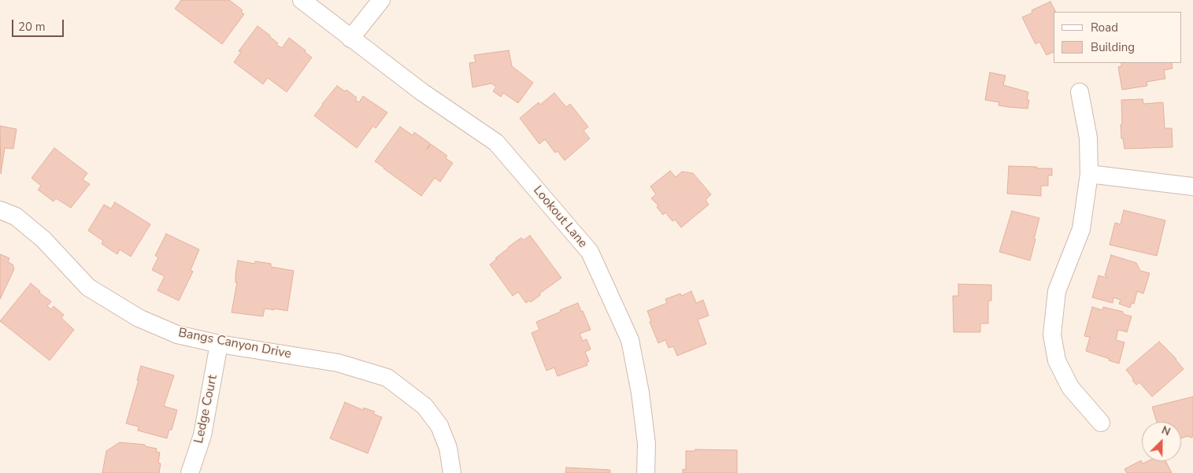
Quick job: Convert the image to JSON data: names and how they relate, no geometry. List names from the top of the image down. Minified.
{"streets":{"street":["Lookout Lane","Bangs Canyon Drive","Ledge Court"]},"crossings":[["Bangs Canyon Drive","Ledge Court"]],"legend":["Road","Building"],"scale_bar":"20 m","north":"top right"}
